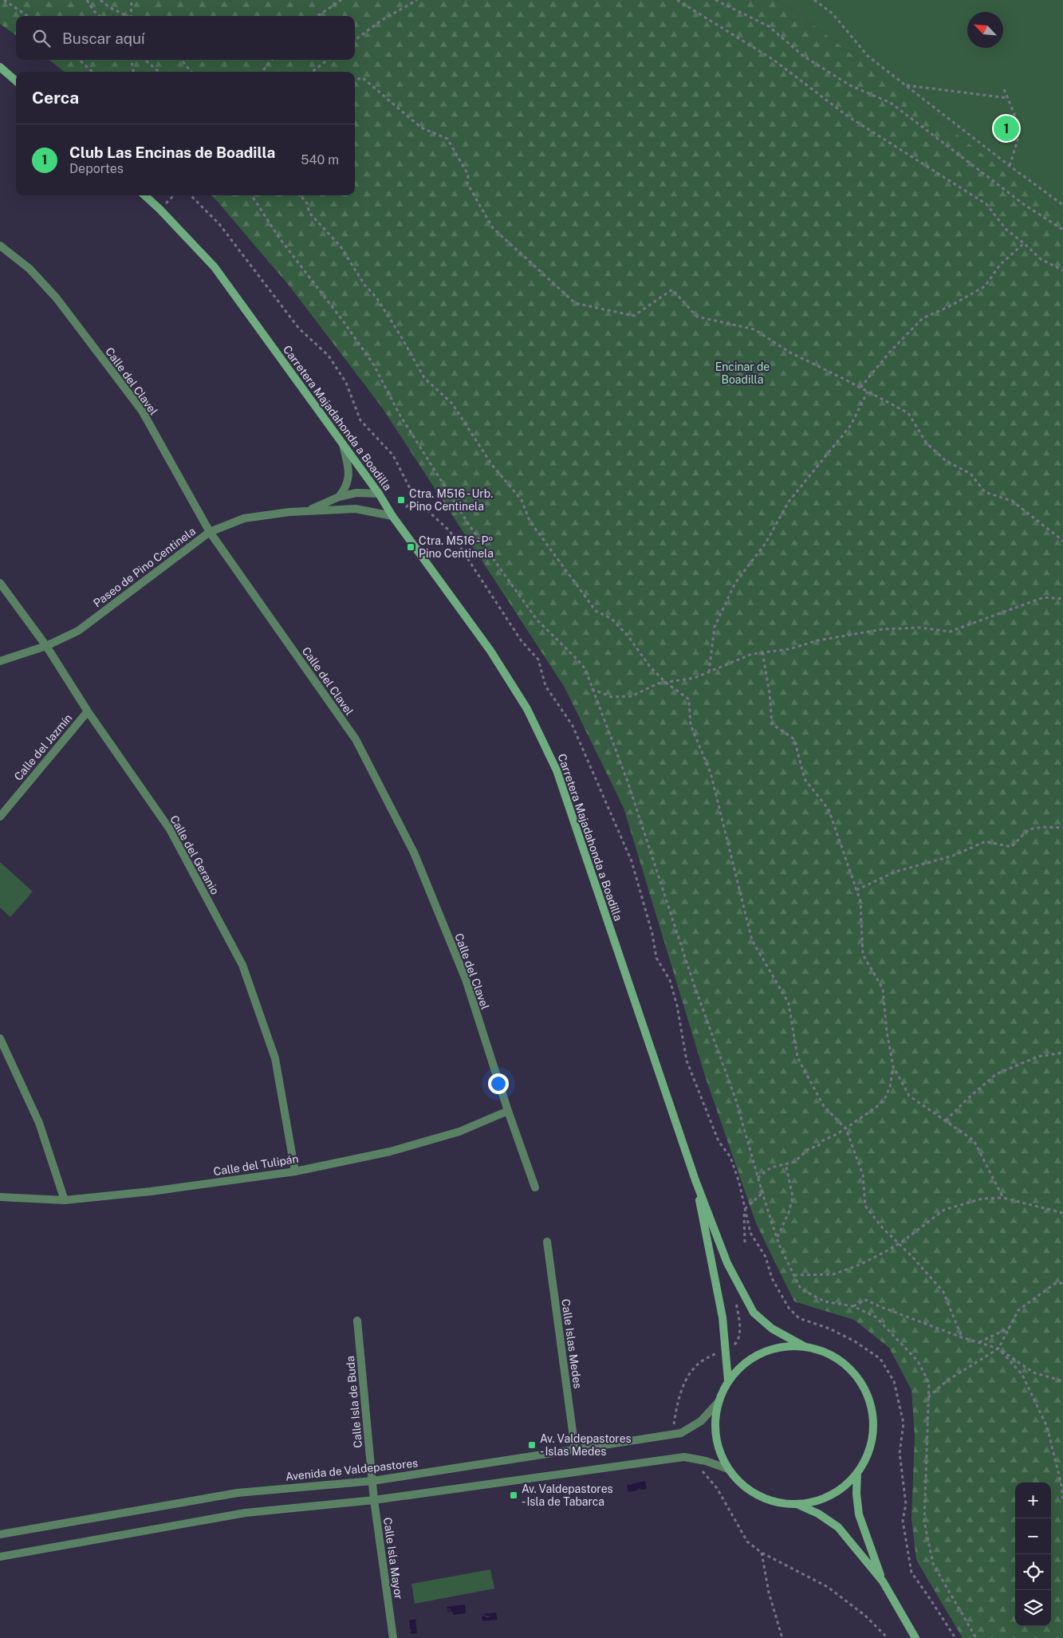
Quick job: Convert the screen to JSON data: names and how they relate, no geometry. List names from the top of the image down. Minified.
{"streets":{"street":["Calle del Clavel","Carretera Majadahonda a Boadilla","Paseo de Pino Centinela","Calle del Jazmín","Calle del Geranio","Calle del Tulipán","Calle Islas Medes","Calle Isla de Buda","Avenida de Valdepastores","Calle Isla Mayor"]},"crossings":[["Calle del Clavel","Paseo de Pino Centinela"],["Calle del Clavel","Calle del Tulipán"],["Paseo de Pino Centinela","Calle del Geranio"],["Calle del Jazmín","Calle del Geranio"],["Calle del Geranio","Calle del Tulipán"],["Calle Islas Medes","Avenida de Valdepastores"],["Calle Isla de Buda","Avenida de Valdepastores"],["Calle Isla de Buda","Calle Isla Mayor"],["Avenida de Valdepastores","Calle Isla Mayor"]],"parks":["Encinar de Boadilla"],"places":{"transit":["Ctra. M516 - Urb. Pino Centinela","Ctra. M516 - Pº Pino Centinela","Av. Valdepastores - Islas Medes","Av. Valdepastores - Isla de Tabarca"]},"north":"top left","page":{"search":"Buscar aquí","heading":"Cerca","pins":"1","list":[{"mark":"1","name":"Club Las Encinas de Boadilla","note":"Deportes","value":"540 m"}],"map_buttons":["+","−"]}}
